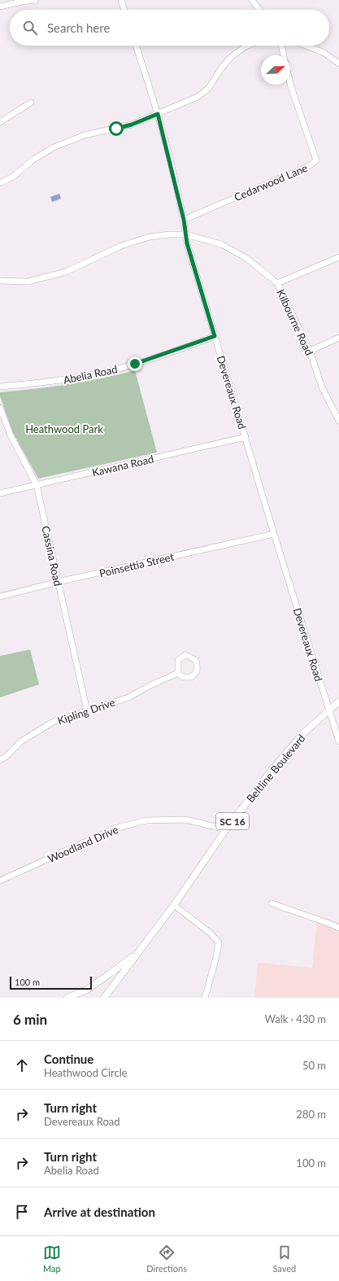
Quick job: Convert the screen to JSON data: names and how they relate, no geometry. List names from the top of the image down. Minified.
{"streets":{"main road":["Beltline Boulevard","SC 16"],"street":["Cedarwood Lane","Kilbourne Road","Abelia Road","Devereaux Road","Kawana Road","Cassina Road","Poinsettia Street","Kipling Drive","Woodland Drive"]},"crossings":[["Cedarwood Lane","Devereaux Road"],["Kilbourne Road","Devereaux Road"],["Abelia Road","Devereaux Road"],["Devereaux Road","Kawana Road"],["Devereaux Road","Poinsettia Street"],["Devereaux Road","Beltline Boulevard"],["Kawana Road","Cassina Road"],["Cassina Road","Poinsettia Street"],["Cassina Road","Kipling Drive"],["Beltline Boulevard","SC 16"],["Beltline Boulevard","Woodland Drive"]],"parks":["Heathwood Park"],"scale_bar":"100 m","north":"top right","page":{"search":"Search here","scale":"100 m","heading":["6 min","Walk · 430 m"],"list":[["Continue","Heathwood Circle","50 m"],["Turn right","Devereaux Road","280 m"],["Turn right","Abelia Road","100 m"],"Arrive at destination"],"nav":["Map","Directions","Saved"]}}
